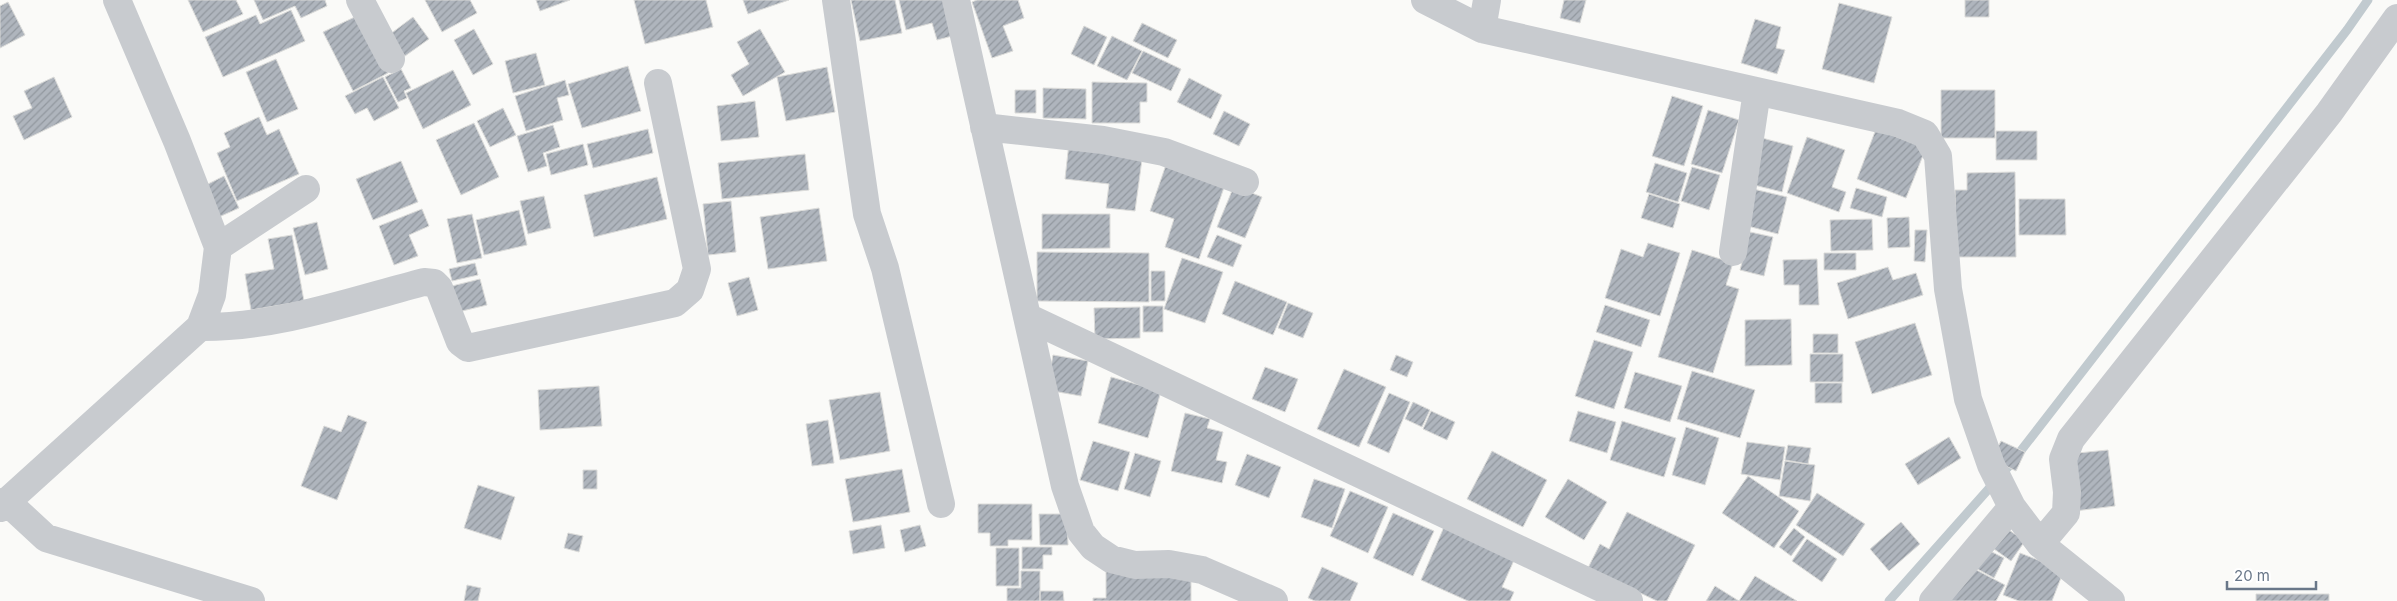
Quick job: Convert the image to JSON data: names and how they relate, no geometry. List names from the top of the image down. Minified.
{"scale_bar":"20 m"}
